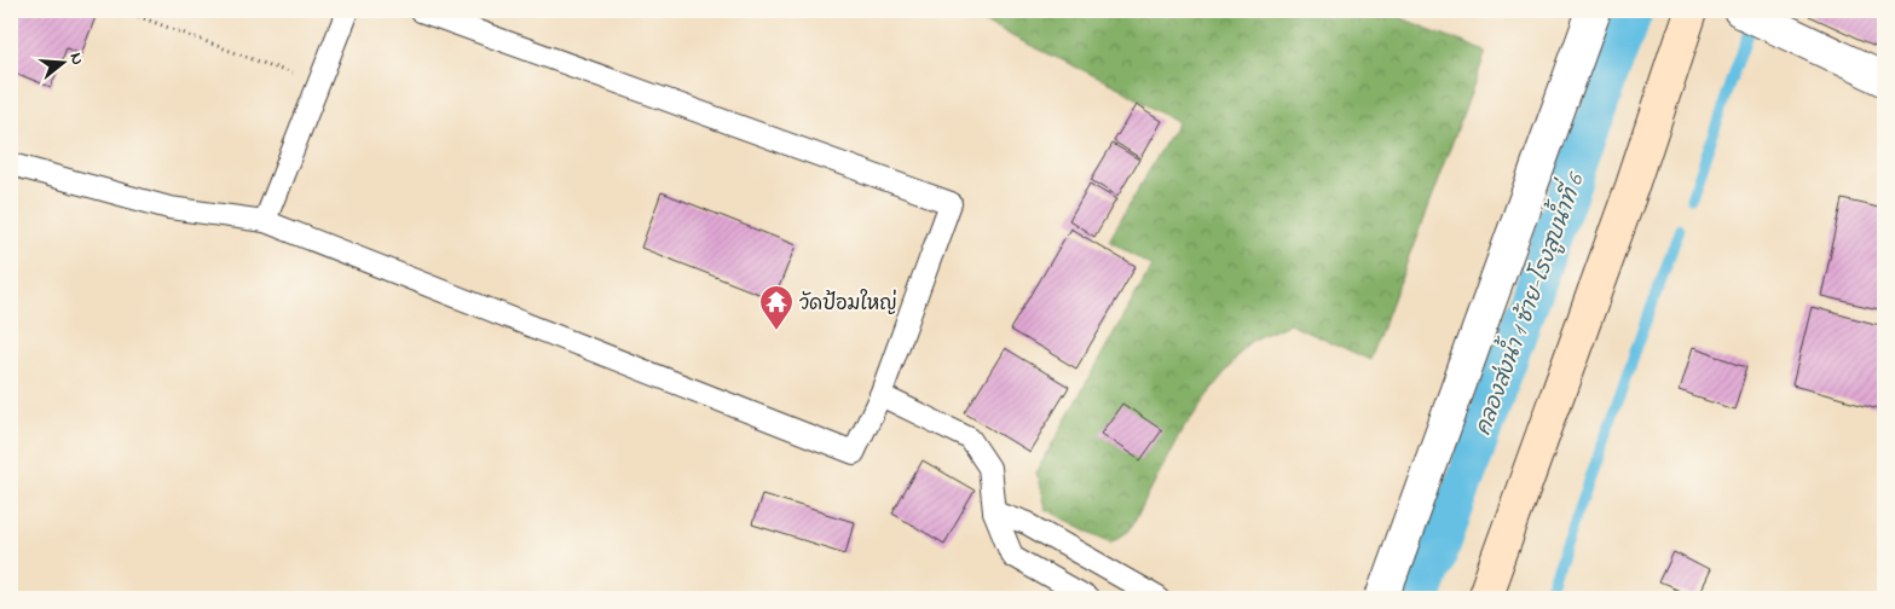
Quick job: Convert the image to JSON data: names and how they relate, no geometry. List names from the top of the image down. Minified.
{"water":["คลองส่งน้ำ 1 ซ้าย-โรงสูบน้ำที่ 6"],"places":{"temple":["วัดป้อมใหญ่"]},"north":"right"}
